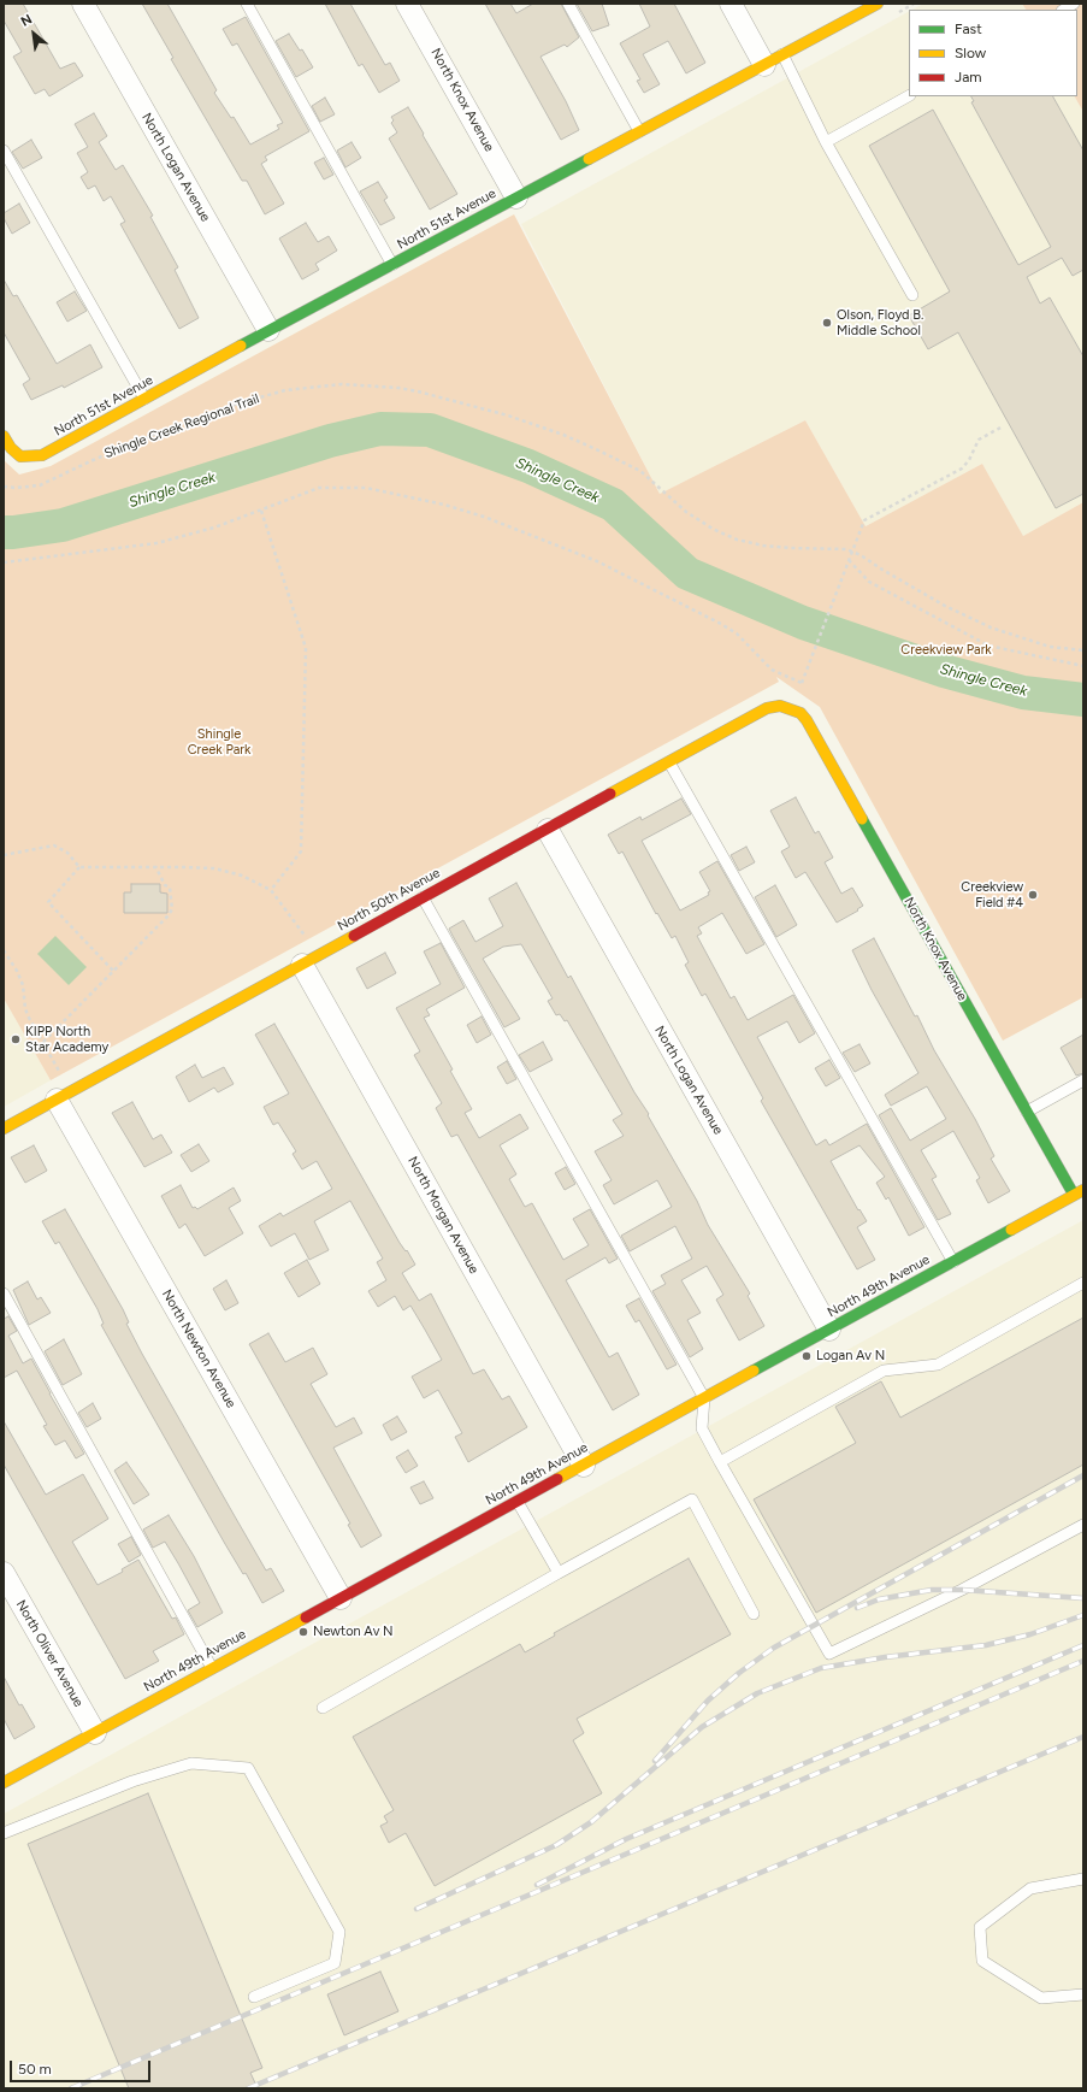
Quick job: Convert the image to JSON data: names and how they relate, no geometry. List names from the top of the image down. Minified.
{"streets":{"street":["North Knox Avenue","North Logan Avenue","North 51st Avenue","North 50th Avenue","North Morgan Avenue","North 49th Avenue","North Newton Avenue","North Oliver Avenue"],"path":["Shingle Creek Regional Trail"]},"crossings":[["North Knox Avenue","North 51st Avenue"],["North Knox Avenue","North 50th Avenue"],["North Knox Avenue","North 49th Avenue"],["North Logan Avenue","North 51st Avenue"],["North Logan Avenue","North 50th Avenue"],["North Logan Avenue","North 49th Avenue"],["North 50th Avenue","North Morgan Avenue"],["North 50th Avenue","North Newton Avenue"],["North Morgan Avenue","North 49th Avenue"],["North 49th Avenue","North Newton Avenue"],["North 49th Avenue","North Oliver Avenue"]],"water":["Shingle Creek"],"parks":["Creekview Park","Shingle Creek Park"],"places":["Olson, Floyd B. Middle School","Creekview Field #4","KIPP North Star Academy","Logan Av N","Newton Av N"],"legend":["Fast","Slow","Jam"],"scale_bar":"50 m","north":"top left"}
